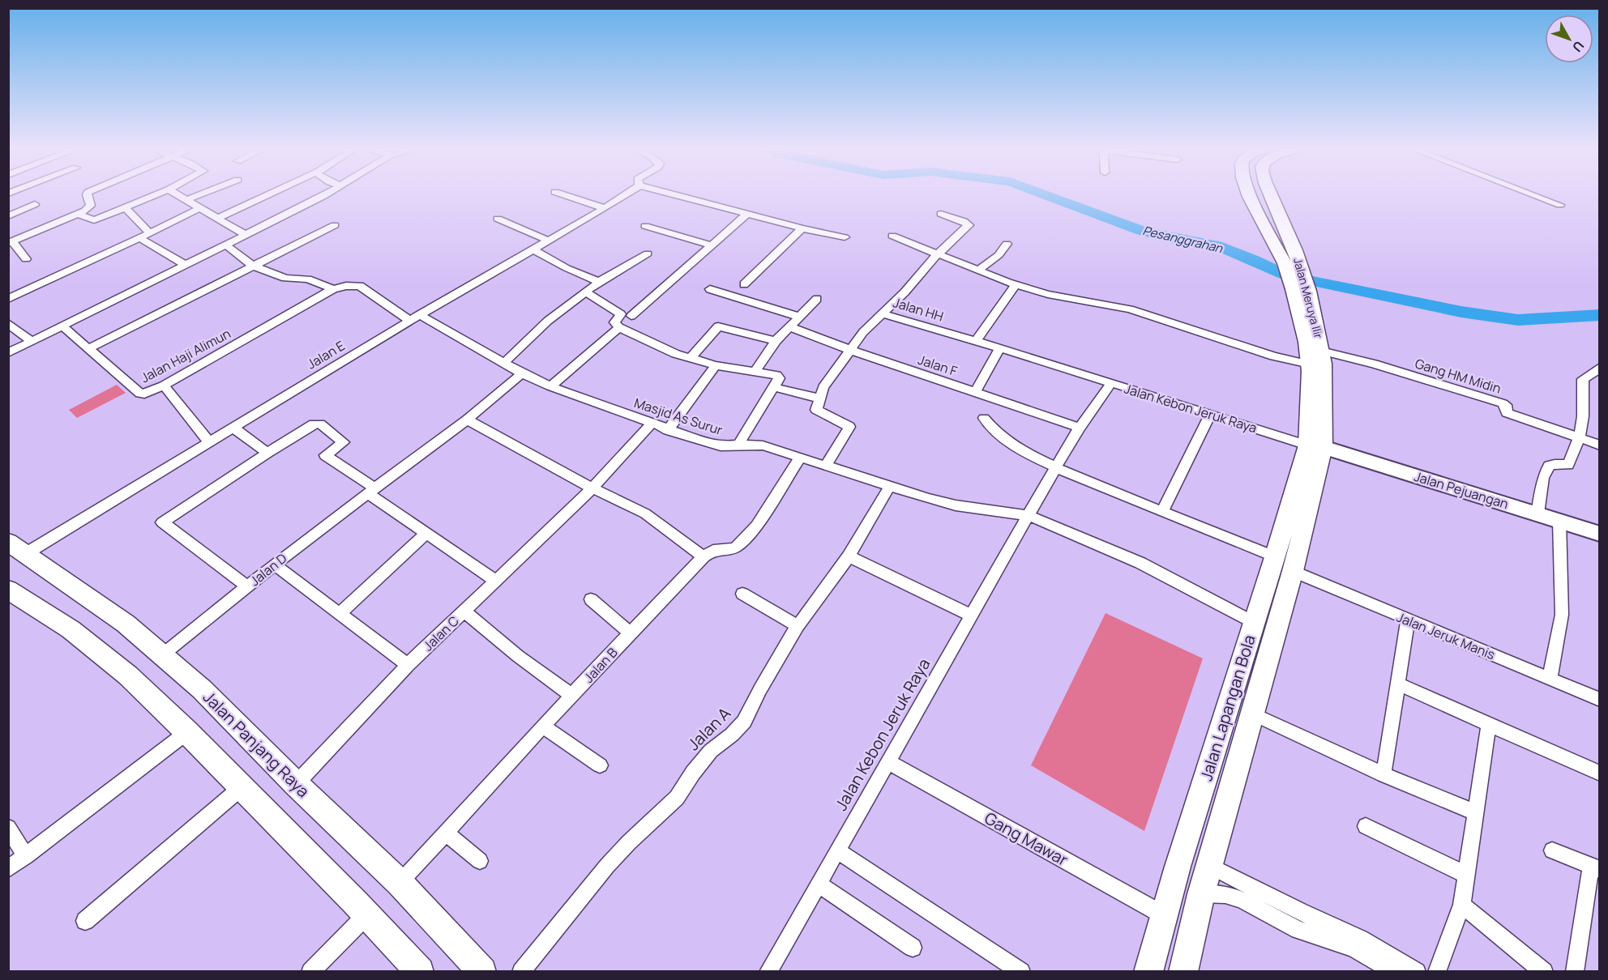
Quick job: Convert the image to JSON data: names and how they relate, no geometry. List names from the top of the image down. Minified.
{"streets":{"main road":["Jalan Meruya Ilir","Jalan Lapangan Bola","Jalan Panjang Raya"],"street":["Jalan HH","Jalan E","Jalan Haji Alimun","Jalan F","Gang HM Midin","Jalan Kebon Jeruk Raya","Masjid As Surur","Jalan Pejuangan","Jalan D","Jalan C","Jalan Jeruk Manis","Jalan B","Jalan A","Gang Mawar"]},"crossings":[["Jalan Meruya Ilir","Gang HM Midin"],["Jalan Meruya Ilir","Jalan Kebon Jeruk Raya"],["Jalan Meruya Ilir","Jalan Pejuangan"],["Jalan Meruya Ilir","Jalan Lapangan Bola"],["Jalan HH","Jalan F"],["Jalan HH","Jalan Kebon Jeruk Raya"],["Jalan E","Masjid As Surur"],["Jalan E","Jalan Panjang Raya"],["Jalan Haji Alimun","Masjid As Surur"],["Jalan F","Jalan Kebon Jeruk Raya"],["Jalan Kebon Jeruk Raya","Masjid As Surur"],["Jalan Kebon Jeruk Raya","Jalan Pejuangan"],["Jalan Kebon Jeruk Raya","Jalan Jeruk Manis"],["Jalan Kebon Jeruk Raya","Jalan Lapangan Bola"],["Jalan Kebon Jeruk Raya","Gang Mawar"],["Masjid As Surur","Jalan D"],["Masjid As Surur","Jalan C"],["Masjid As Surur","Jalan B"],["Masjid As Surur","Jalan A"],["Jalan Pejuangan","Jalan Lapangan Bola"],["Jalan D","Jalan Panjang Raya"],["Jalan C","Jalan Panjang Raya"],["Jalan Jeruk Manis","Jalan Lapangan Bola"],["Jalan B","Jalan Panjang Raya"],["Jalan Lapangan Bola","Gang Mawar"]],"water":["Pesanggrahan"],"north":"bottom right"}
